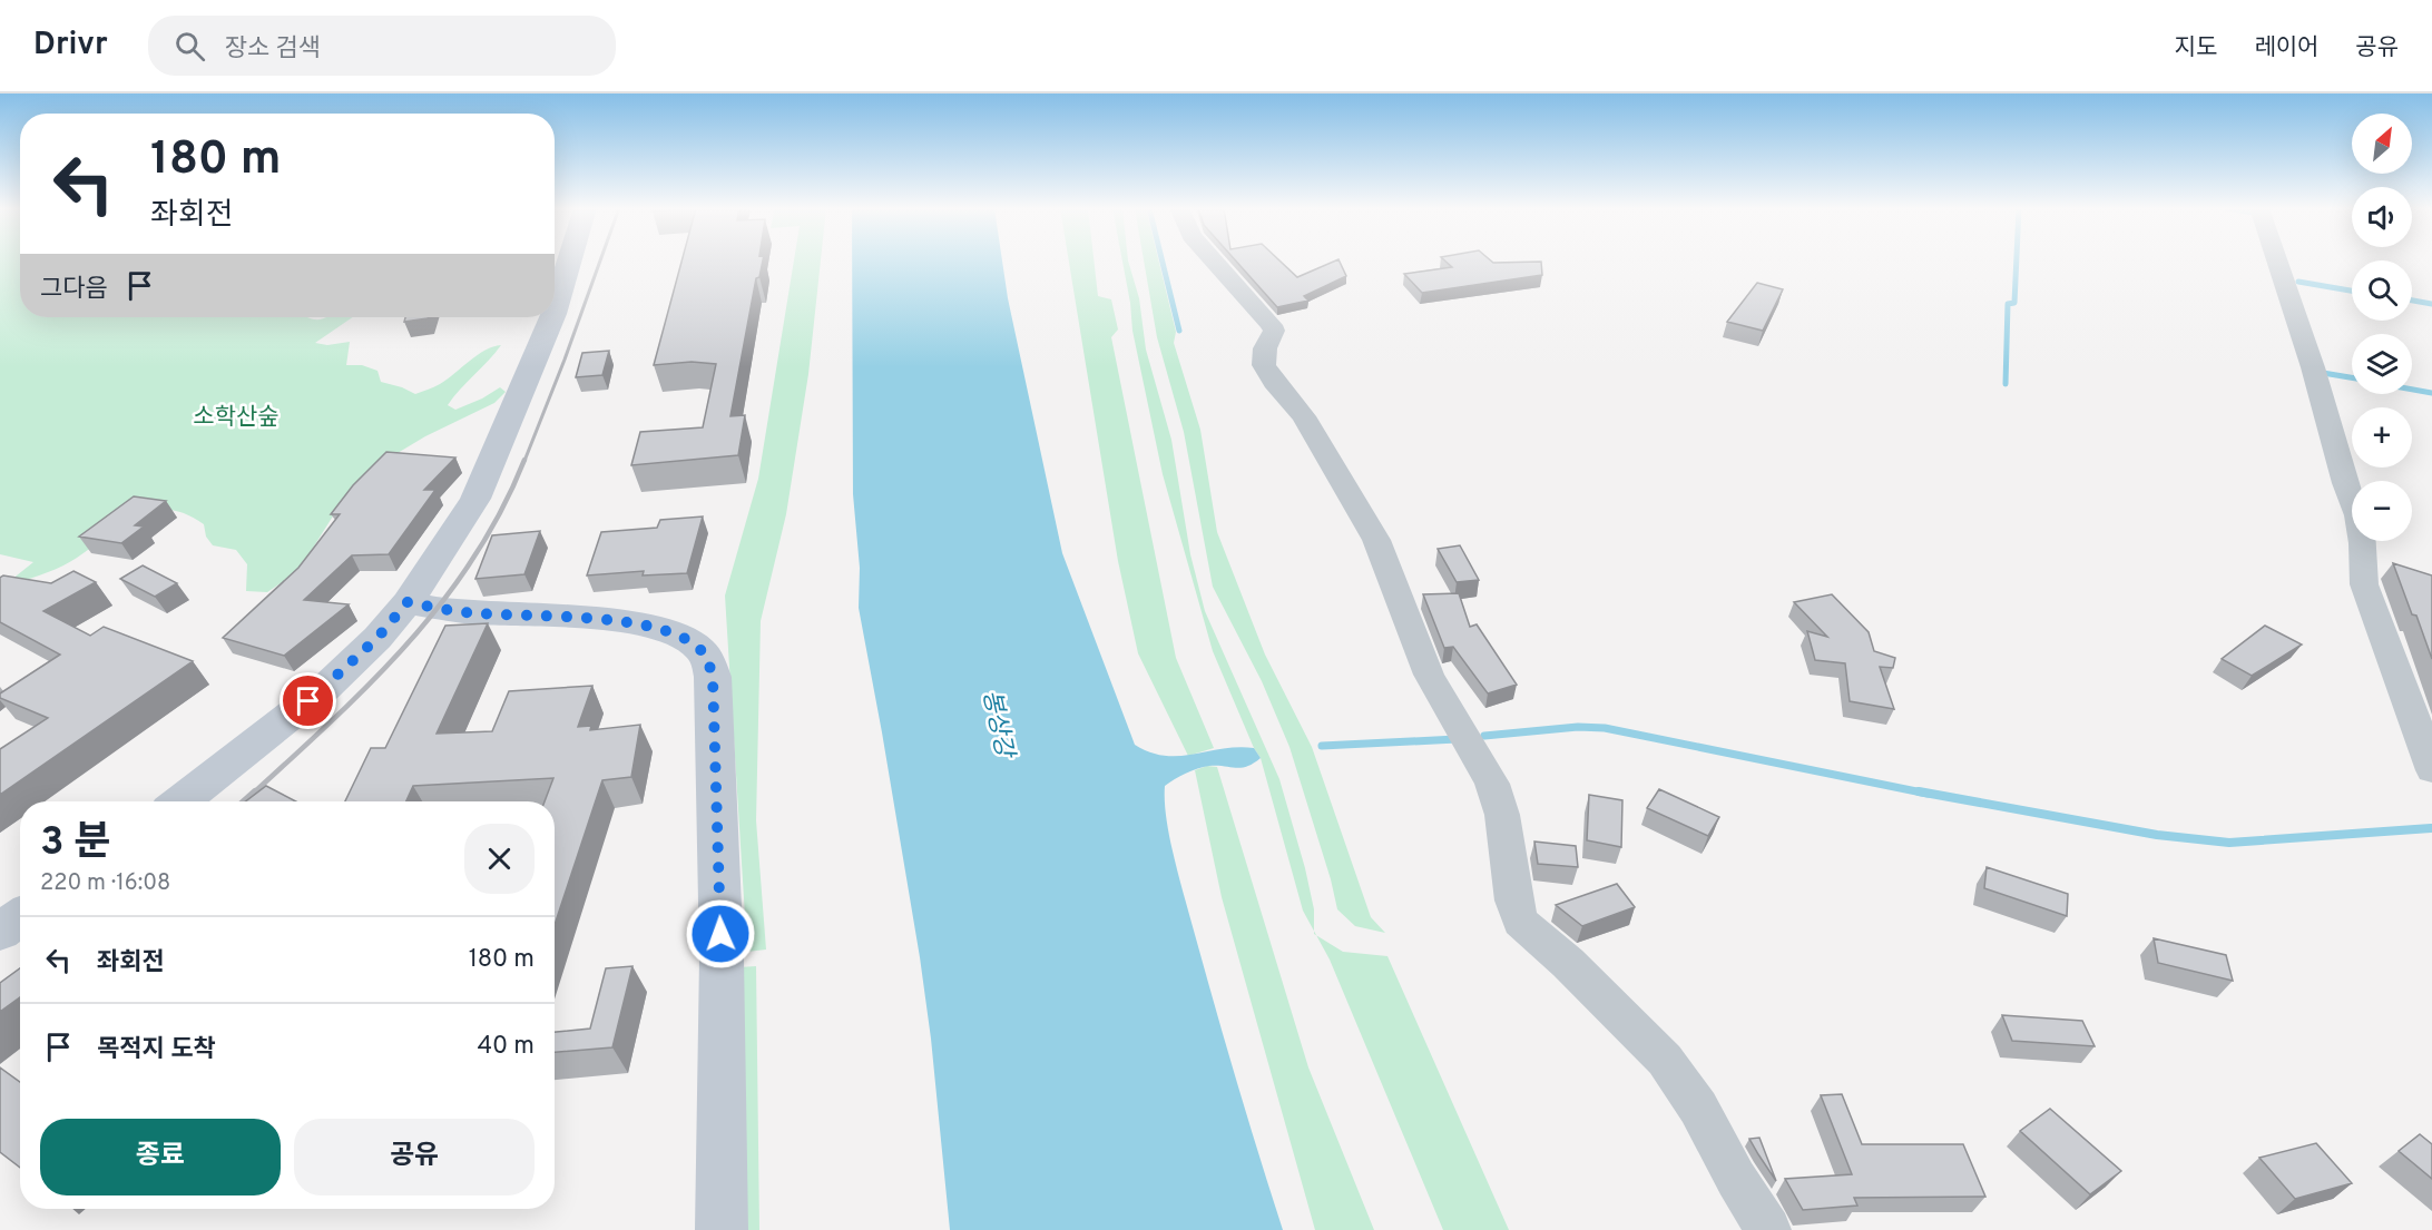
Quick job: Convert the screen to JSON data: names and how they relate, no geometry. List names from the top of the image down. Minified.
{"water":["봉상강"],"parks":["소학산숲"],"north":"top right","page":{"header":"Drivr","search":"장소 검색","nav":["지도","레이어","공유"],"map_buttons":["+","−"],"turn":["180 m","좌회전"],"then":"그다음","heading":["3 분","220 m · 16:08"],"list":[{"name":"좌회전","value":"180 m"},{"name":"목적지 도착","value":"40 m"}],"buttons":["종료","공유"]}}
